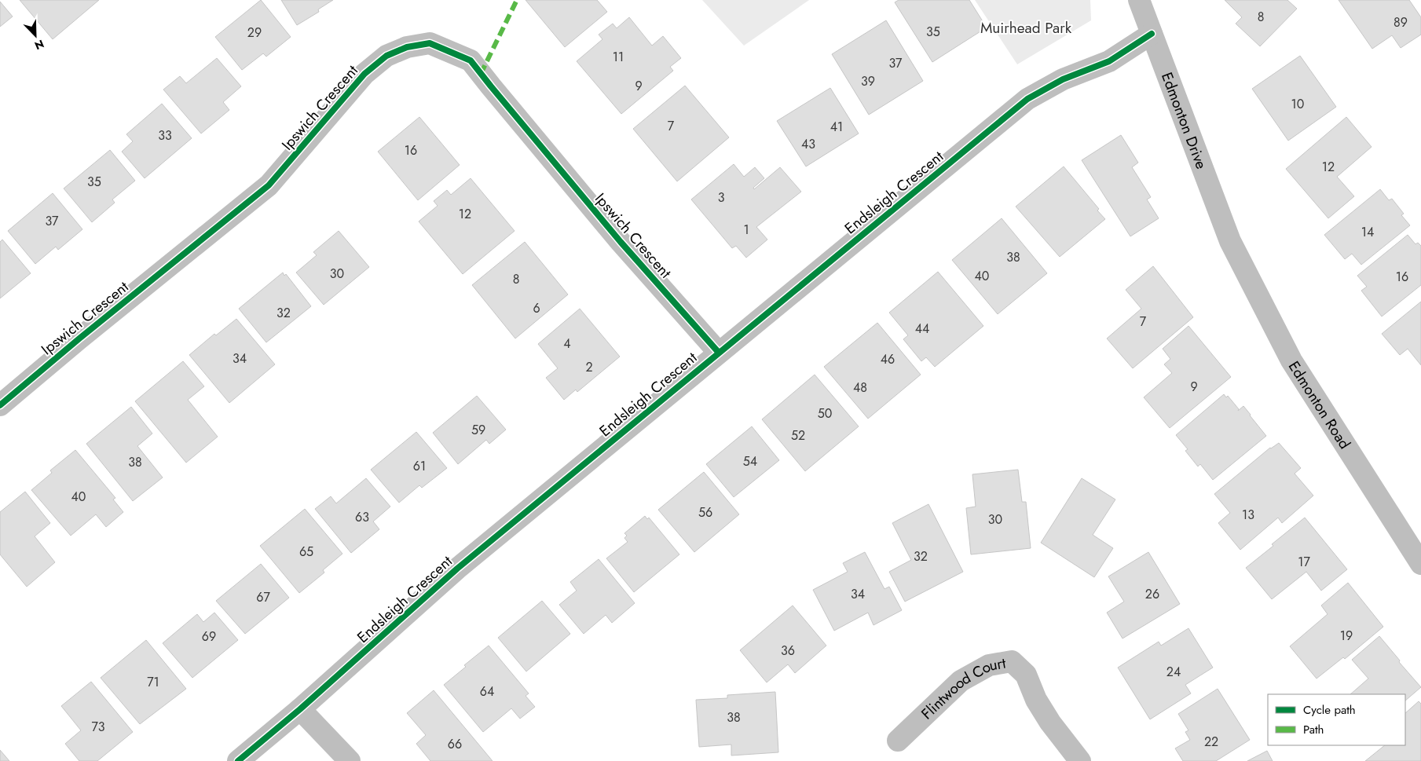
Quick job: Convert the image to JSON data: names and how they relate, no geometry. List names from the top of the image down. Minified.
{"streets":{"street":["Ipswich Crescent","Edmonton Drive","Endsleigh Crescent","Edmonton Road","Flintwood Court"]},"crossings":[["Ipswich Crescent","Endsleigh Crescent"],["Edmonton Drive","Endsleigh Crescent"],["Edmonton Drive","Edmonton Road"]],"parks":["Muirhead Park"],"house_numbers":["8","89","35","29","11","37","39","9","10","7","41","33","43","16","12","35","3","12","37","1","14","38","30","40","16","8","6","32","7","44","4","34","46","2","9","48","50","59","52","54","38","61","40","56","13","63","30","65","32","17","34","26","67","19","69","36","24","71","64","38","73","22","66"],"legend":["Cycle path","Path"],"north":"bottom right"}
